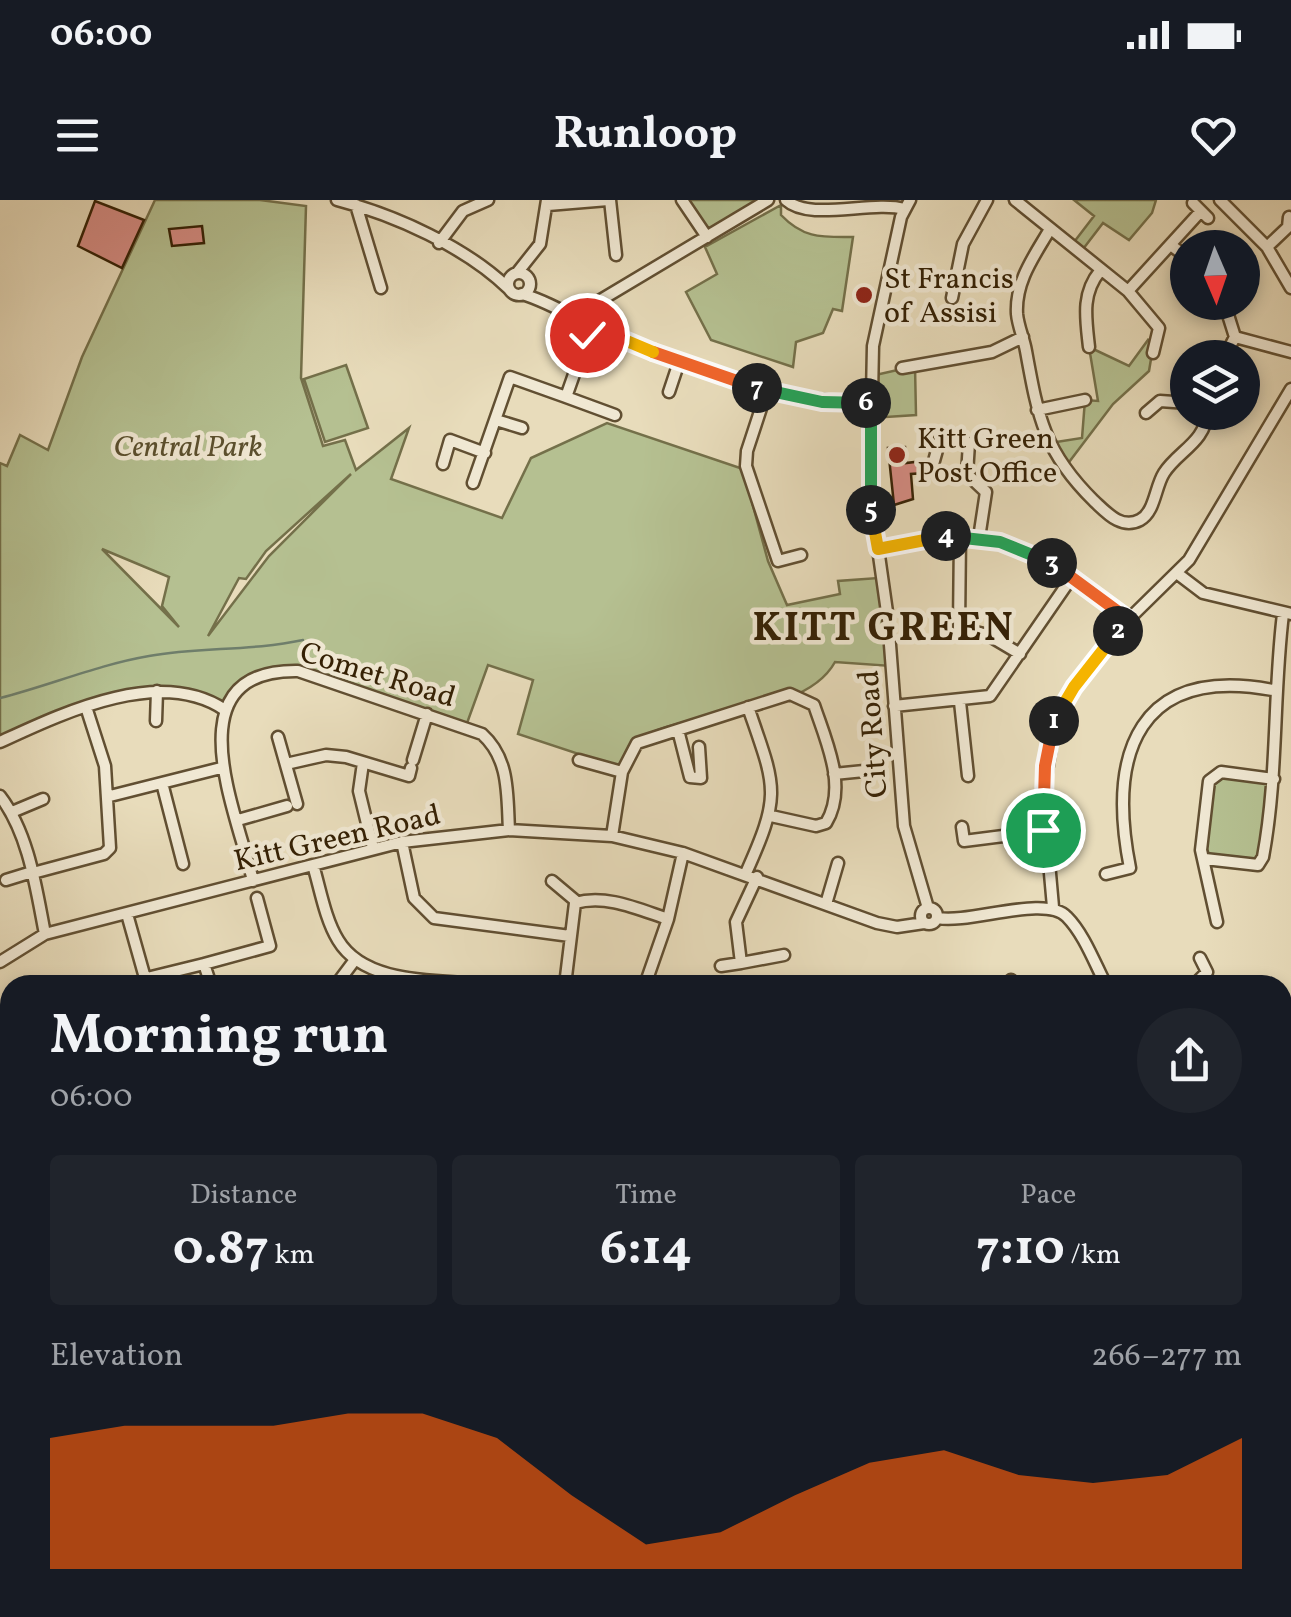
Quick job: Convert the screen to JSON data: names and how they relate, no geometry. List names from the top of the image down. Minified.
{"streets":{"street":["Comet Road","City Road","Kitt Green Road"]},"crossings":[["Comet Road","Kitt Green Road"],["City Road","Kitt Green Road"]],"districts":["KITT GREEN"],"parks":["Central Park"],"places":["St Francis of Assisi","Kitt Green Post Office"],"north":"bottom","page":{"status":"06:00","header":"Runloop","pins":["7","6","5","4","3","2","1"],"heading":["Morning run","06:00"],"stats":[["Distance","0.87 km"],["Time","6:14"],["Pace","7:10 /km"]],"chart":["Elevation","266–277 m"]}}
